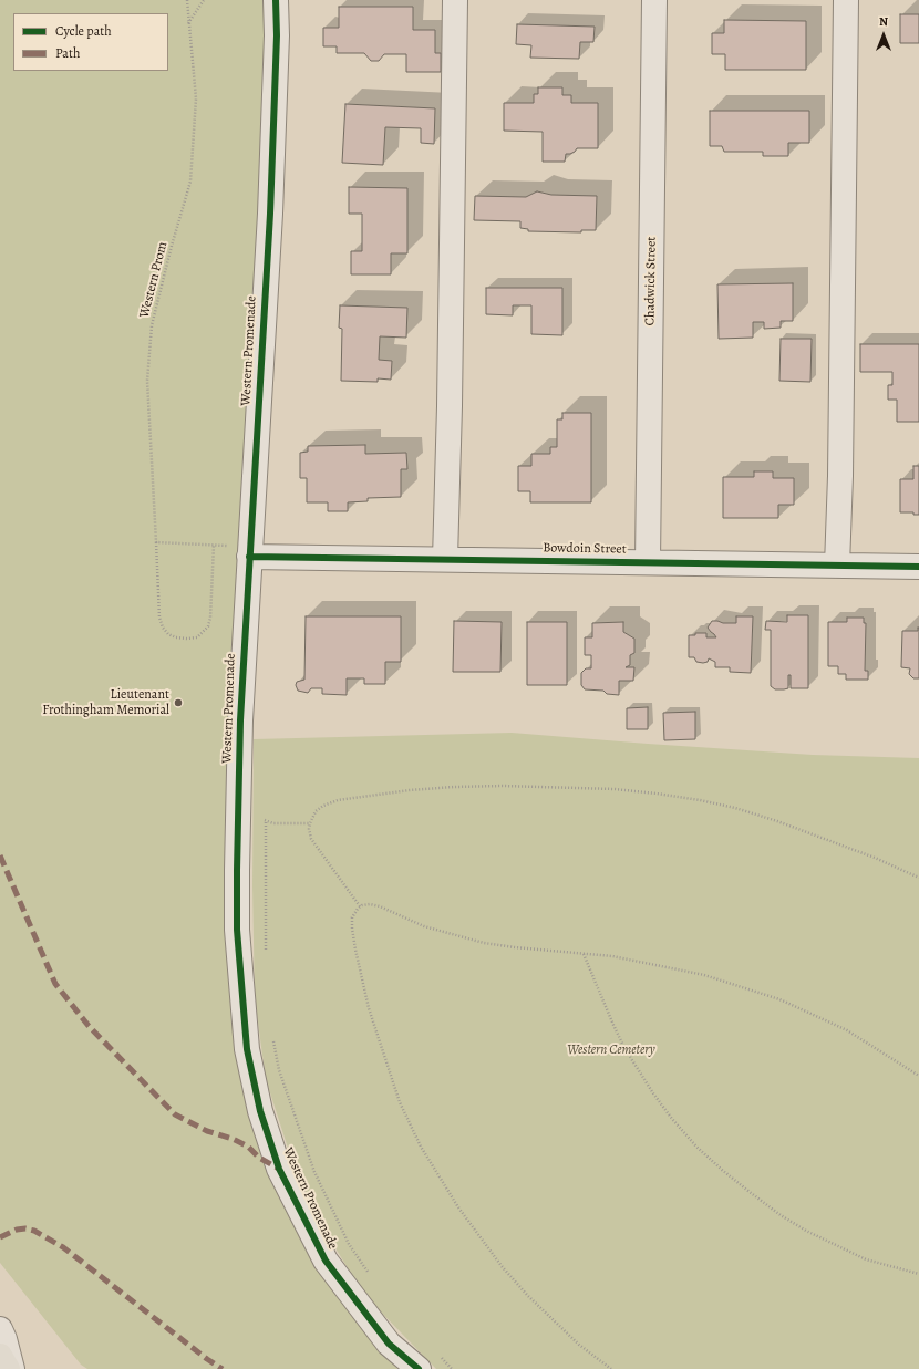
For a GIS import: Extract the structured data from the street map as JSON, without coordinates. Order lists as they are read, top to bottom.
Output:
{
  "streets": {
    "street": ["Chadwick Street", "Western Promenade", "Bowdoin Street"],
    "path": ["Western Prom"]
  },
  "crossings": [
    ["Chadwick Street", "Bowdoin Street"],
    ["Western Promenade", "Bowdoin Street"]
  ],
  "parks": ["Western Cemetery"],
  "places": ["Lieutenant Frothingham Memorial"],
  "legend": ["Cycle path", "Path"],
  "north": "top"
}
